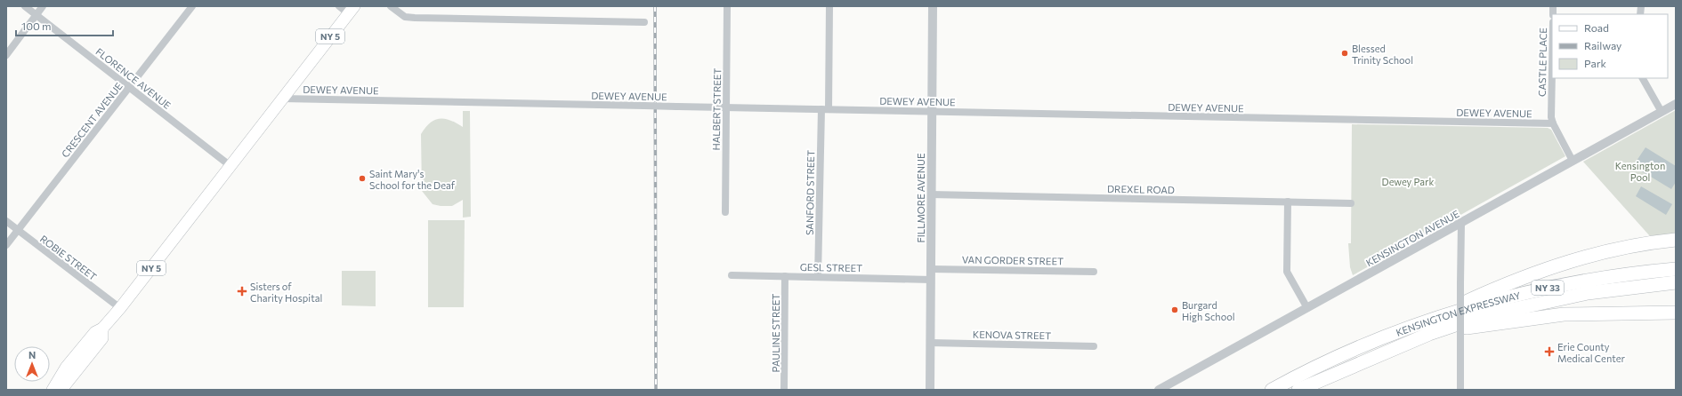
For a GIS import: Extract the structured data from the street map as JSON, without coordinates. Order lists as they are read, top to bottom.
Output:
{
  "streets": {
    "highway": ["NY 33", "KENSINGTON EXPRESSWAY"],
    "main road": ["NY 5"],
    "street": [
      "CASTLE PLACE",
      "FLORENCE AVENUE",
      "DEWEY AVENUE",
      "HALBERT STREET",
      "CRESCENT AVENUE",
      "DREXEL ROAD",
      "SANFORD STREET",
      "FILLMORE AVENUE",
      "KENSINGTON AVENUE",
      "ROBIE STREET",
      "VAN GORDER STREET",
      "GESL STREET",
      "PAULINE STREET",
      "KENOVA STREET"
    ]
  },
  "crossings": [
    ["NY 5", "FLORENCE AVENUE"],
    ["NY 5", "DEWEY AVENUE"],
    ["NY 5", "ROBIE STREET"],
    ["CASTLE PLACE", "DEWEY AVENUE"],
    ["CASTLE PLACE", "KENSINGTON AVENUE"],
    ["FLORENCE AVENUE", "CRESCENT AVENUE"],
    ["DEWEY AVENUE", "HALBERT STREET"],
    ["DEWEY AVENUE", "SANFORD STREET"],
    ["DEWEY AVENUE", "FILLMORE AVENUE"],
    ["CRESCENT AVENUE", "ROBIE STREET"],
    ["DREXEL ROAD", "FILLMORE AVENUE"],
    ["SANFORD STREET", "GESL STREET"],
    ["FILLMORE AVENUE", "VAN GORDER STREET"],
    ["FILLMORE AVENUE", "GESL STREET"],
    ["FILLMORE AVENUE", "KENOVA STREET"],
    ["GESL STREET", "PAULINE STREET"]
  ],
  "parks": ["Kensington Pool", "Dewey Park"],
  "places": {
    "other": ["Blessed Trinity School", "Saint Mary's School for the Deaf", "Burgard High School"],
    "health": ["Sisters of Charity Hospital", "Erie County Medical Center"]
  },
  "legend": ["Road", "Railway", "Park"],
  "scale_bar": "100 m",
  "north": "top"
}
